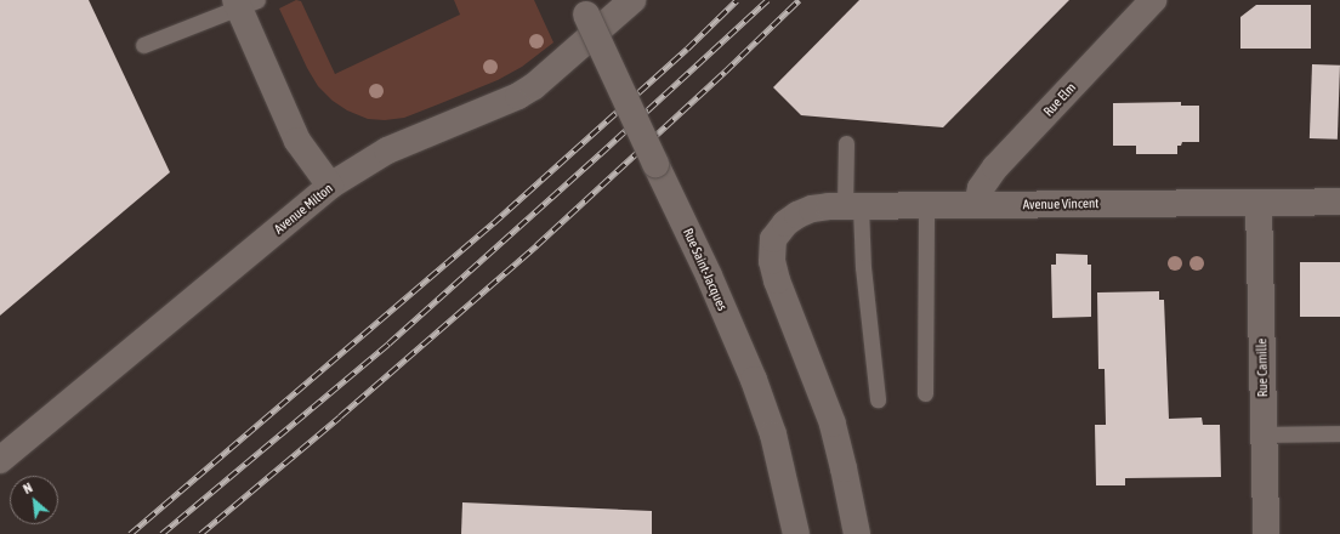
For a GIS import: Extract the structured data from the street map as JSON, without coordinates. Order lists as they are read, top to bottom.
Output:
{
  "streets": {
    "street": [
      "Rue Elm",
      "Avenue Vincent",
      "Avenue Milton",
      "Rue Saint-Jacques",
      "Rue Camille"
    ]
  },
  "crossings": [
    ["Rue Elm", "Avenue Vincent"],
    ["Avenue Vincent", "Rue Camille"]
  ],
  "north": "top left"
}
